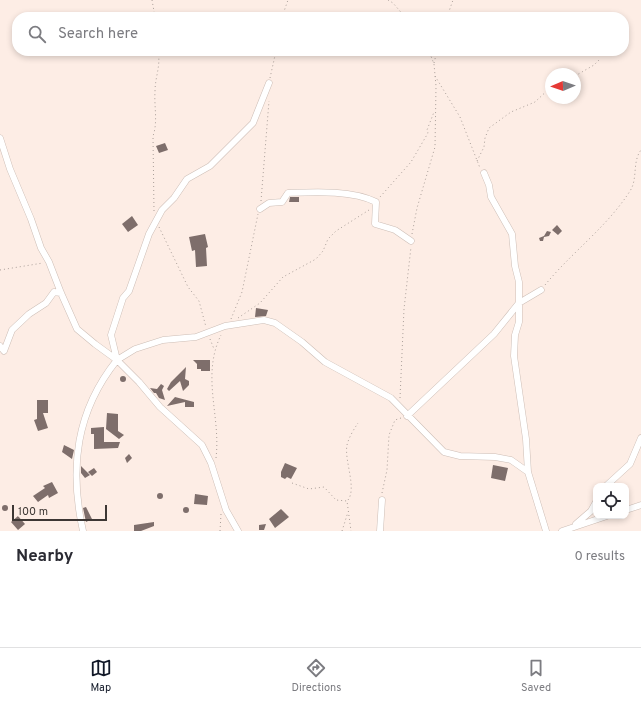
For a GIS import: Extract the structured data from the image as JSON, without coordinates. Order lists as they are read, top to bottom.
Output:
{
  "scale_bar": "100 m",
  "north": "left",
  "page": {
    "search": "Search here",
    "scale": "100 m",
    "heading": ["Nearby", "0 results"],
    "nav": ["Map", "Directions", "Saved"]
  }
}
